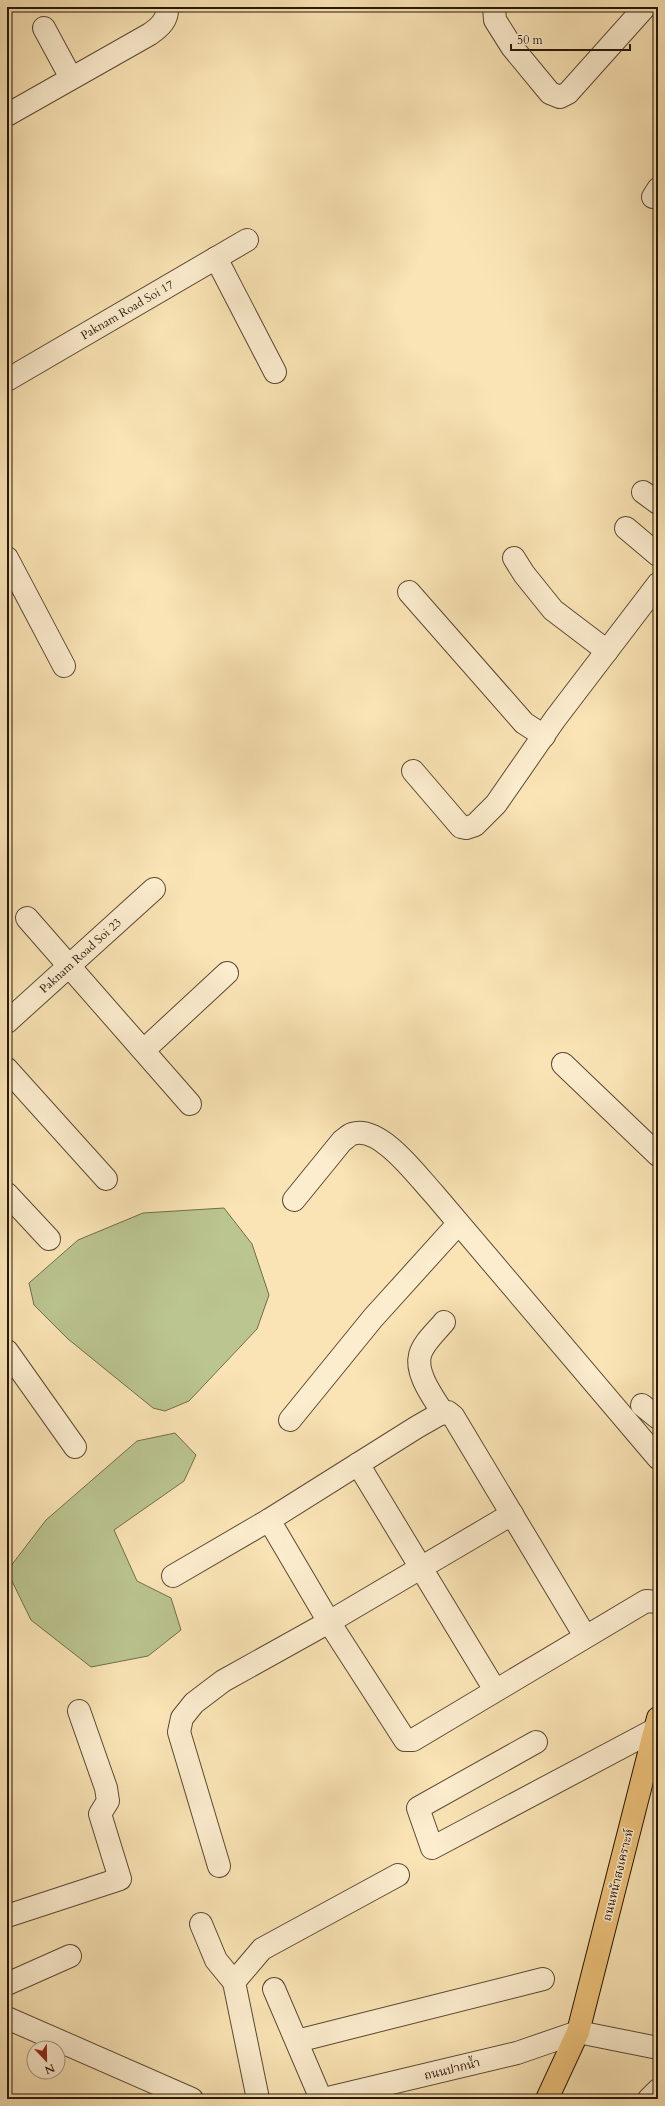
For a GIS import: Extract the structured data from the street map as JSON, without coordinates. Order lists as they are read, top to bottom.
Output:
{
  "streets": {
    "main road": ["ถนนหน้าสงเคราะห์"],
    "street": ["Paknam Road Soi 17", "Paknam Road Soi 23", "ถนนปากน้ำ"]
  },
  "crossings": [
    ["ถนนหน้าสงเคราะห์", "ถนนปากน้ำ"]
  ],
  "scale_bar": "50 m",
  "north": "bottom"
}
